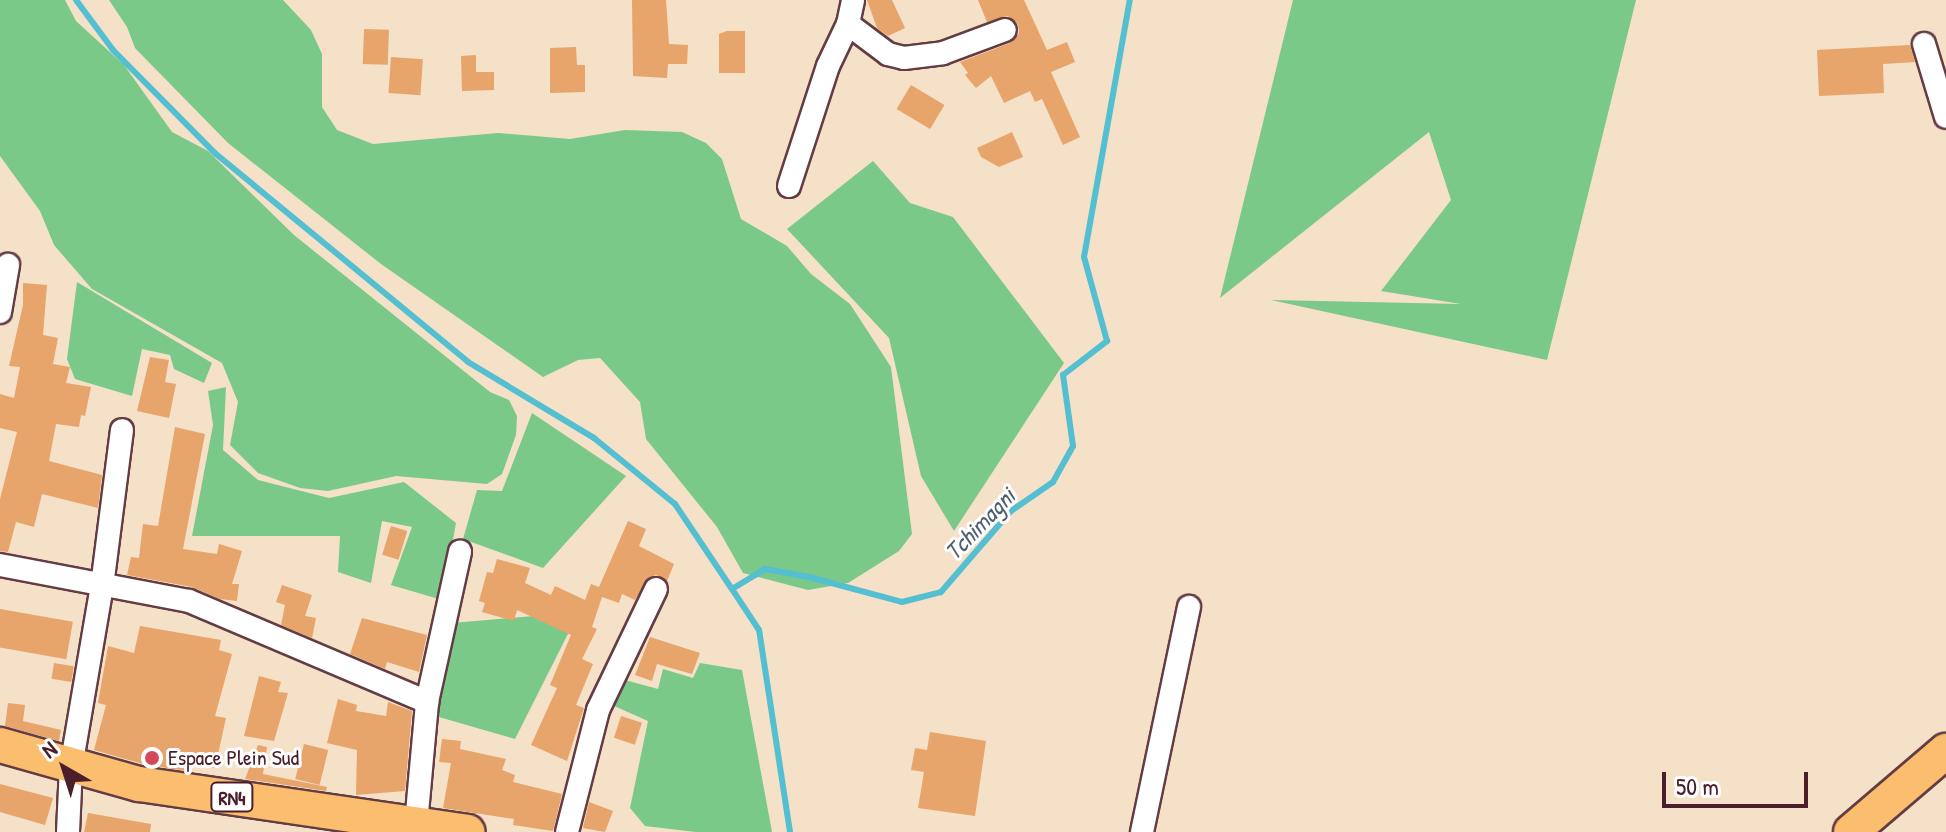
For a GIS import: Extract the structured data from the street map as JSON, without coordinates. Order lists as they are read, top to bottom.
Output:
{
  "streets": {
    "highway": ["RN4"]
  },
  "water": ["Tchimagni"],
  "places": ["Espace Plein Sud"],
  "scale_bar": "50 m",
  "north": "top left"
}
